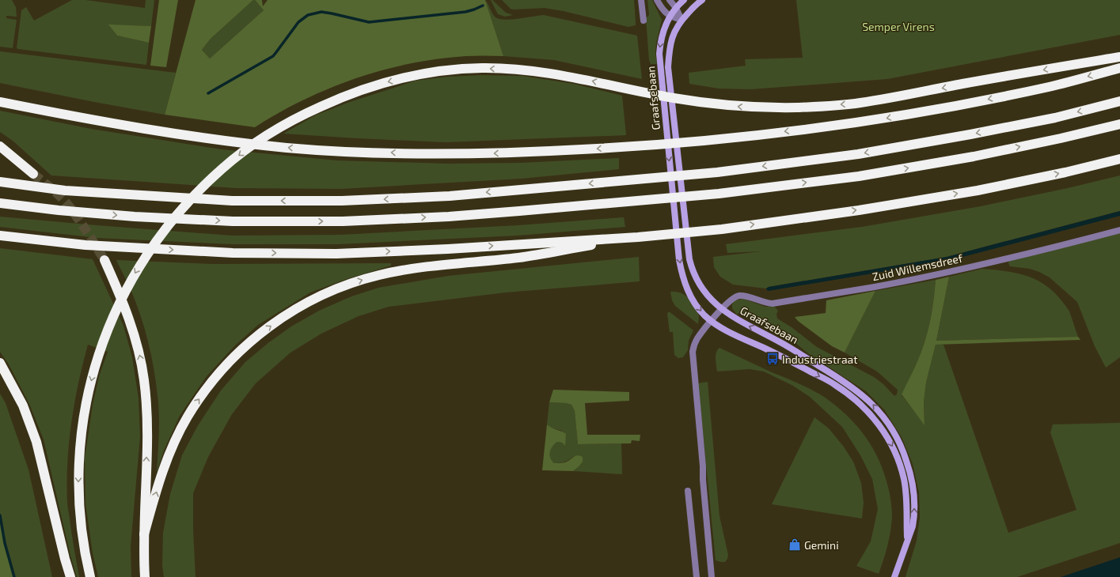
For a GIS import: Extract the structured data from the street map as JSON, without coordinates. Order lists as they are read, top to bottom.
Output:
{
  "streets": {
    "main road": ["Graafsebaan"],
    "street": ["Zuid Willemsdreef"]
  },
  "crossings": [
    ["Graafsebaan", "Zuid Willemsdreef"]
  ],
  "parks": ["Semper Virens"],
  "places": {
    "bus stop": ["Industriestraat"],
    "shop": ["Gemini"]
  }
}
